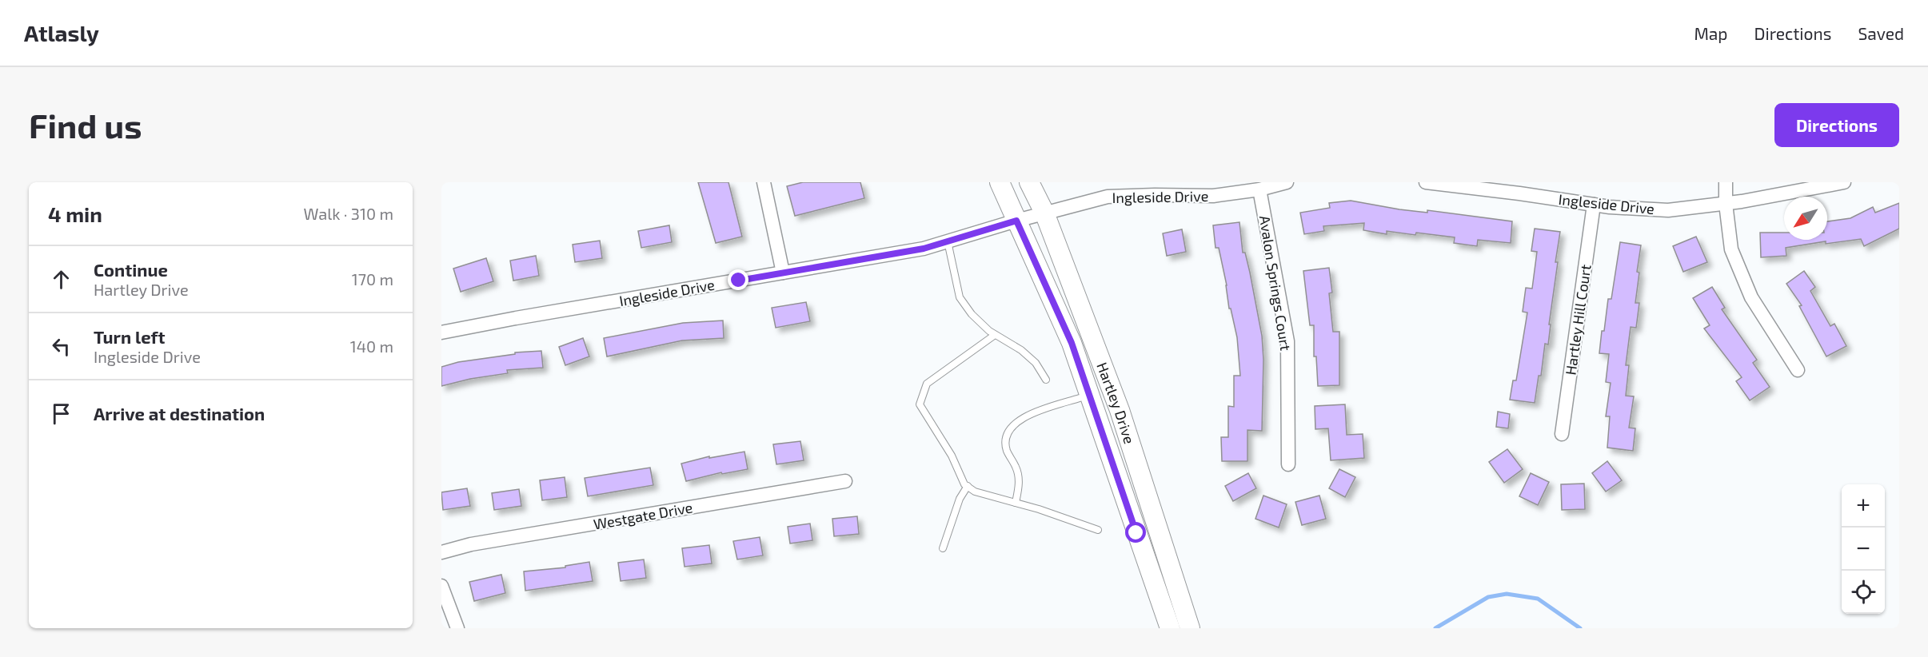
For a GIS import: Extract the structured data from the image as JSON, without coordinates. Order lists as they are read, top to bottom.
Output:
{
  "streets": {
    "street": [
      "Ingleside Drive",
      "Avalon Springs Court",
      "Hartley Hill Court",
      "Hartley Drive",
      "Westgate Drive"
    ]
  },
  "crossings": [
    ["Ingleside Drive", "Avalon Springs Court"],
    ["Ingleside Drive", "Hartley Hill Court"],
    ["Ingleside Drive", "Hartley Drive"]
  ],
  "north": "bottom left",
  "page": {
    "header": "Atlasly",
    "nav": ["Map", "Directions", "Saved"],
    "buttons": "Directions",
    "title": "Find us",
    "heading": ["4 min", "Walk · 310 m"],
    "list": [
      ["Continue", "Hartley Drive", "170 m"],
      ["Turn left", "Ingleside Drive", "140 m"],
      "Arrive at destination"
    ],
    "map_buttons": ["+", "−"]
  }
}
